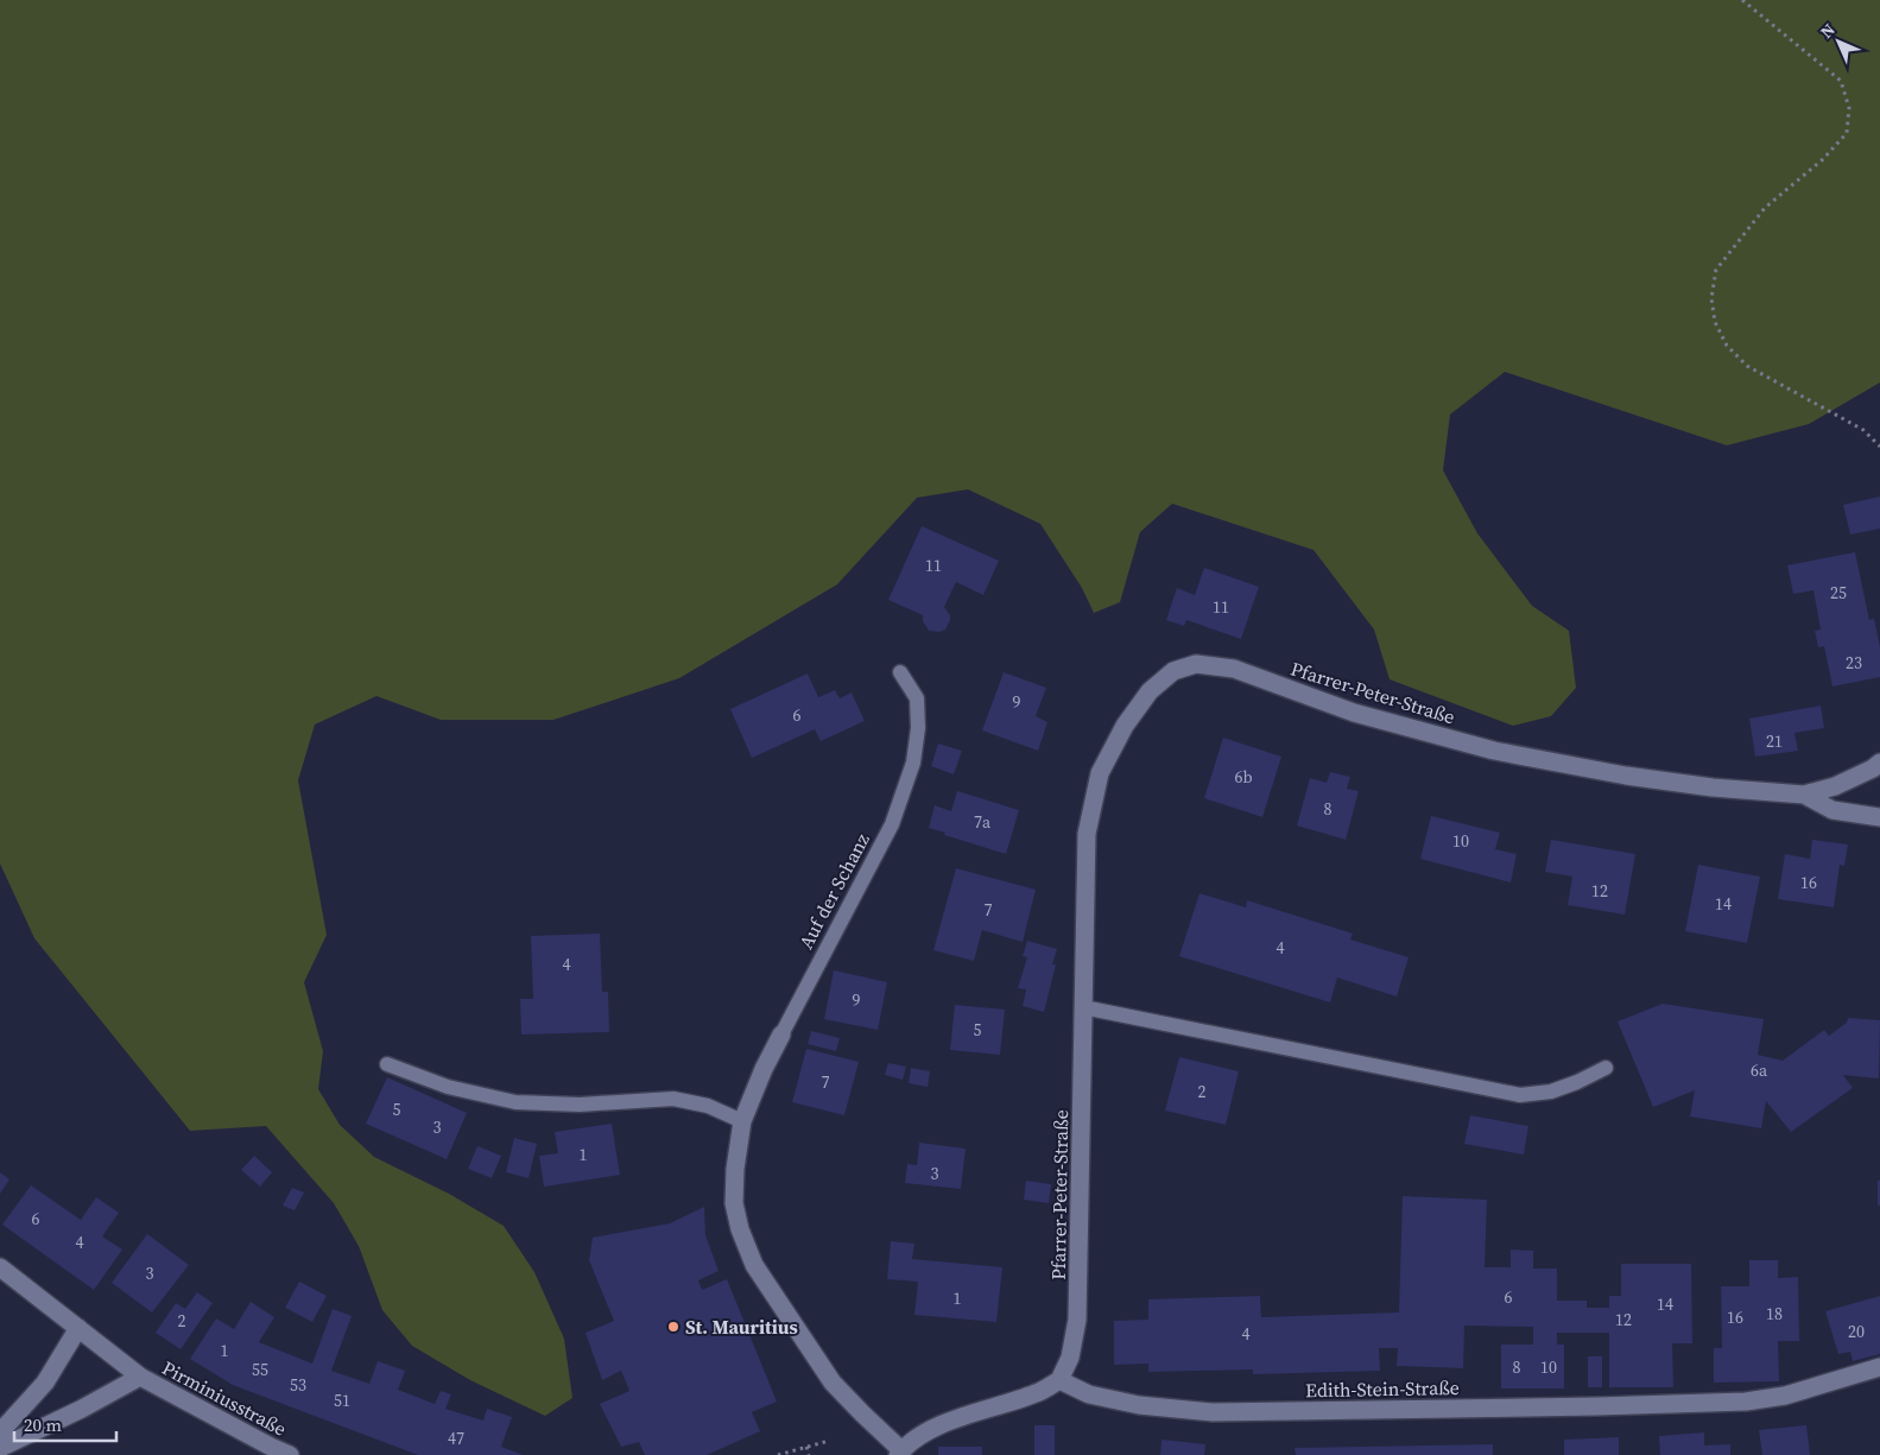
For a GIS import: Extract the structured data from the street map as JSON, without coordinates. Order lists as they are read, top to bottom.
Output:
{
  "streets": {
    "street": [
      "Pfarrer-Peter-Straße",
      "Auf der Schanz",
      "Edith-Stein-Straße",
      "Pirminiusstraße"
    ]
  },
  "crossings": [
    ["Pfarrer-Peter-Straße", "Edith-Stein-Straße"]
  ],
  "places": ["St. Mauritius"],
  "house_numbers": [
    "11",
    "25",
    "11",
    "23",
    "9",
    "6",
    "21",
    "6b",
    "8",
    "7a",
    "10",
    "16",
    "12",
    "14",
    "7",
    "4",
    "4",
    "9",
    "5",
    "6a",
    "7",
    "2",
    "5",
    "3",
    "1",
    "3",
    "6",
    "4",
    "3",
    "6",
    "1",
    "14",
    "18",
    "16",
    "12",
    "2",
    "20",
    "4",
    "1",
    "8",
    "10",
    "55",
    "53",
    "51",
    "47"
  ],
  "scale_bar": "20 m",
  "north": "top left"
}
